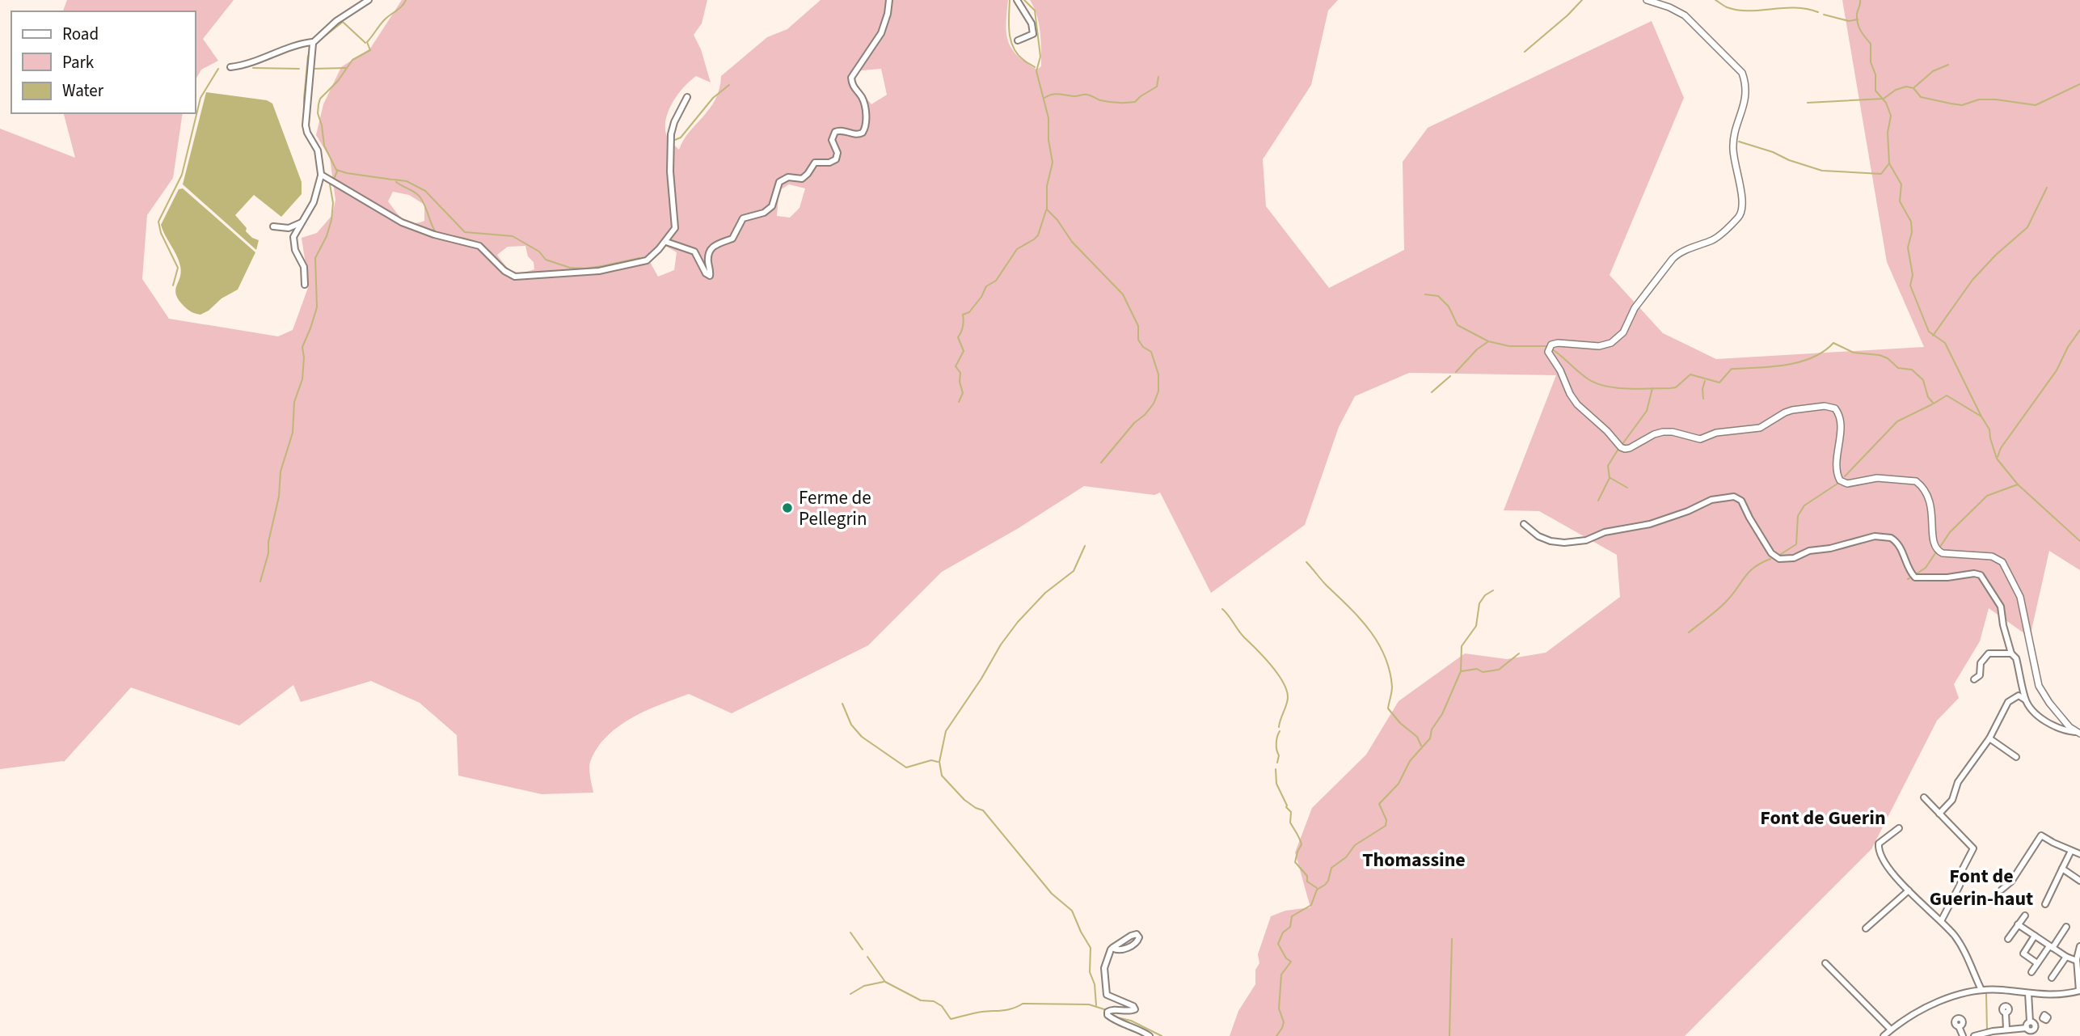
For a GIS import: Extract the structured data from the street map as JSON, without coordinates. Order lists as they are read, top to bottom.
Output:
{
  "districts": ["Font de Guerin", "Thomassine", "Font de Guerin-haut"],
  "places": ["Ferme de Pellegrin"],
  "legend": ["Road", "Park", "Water"]
}
